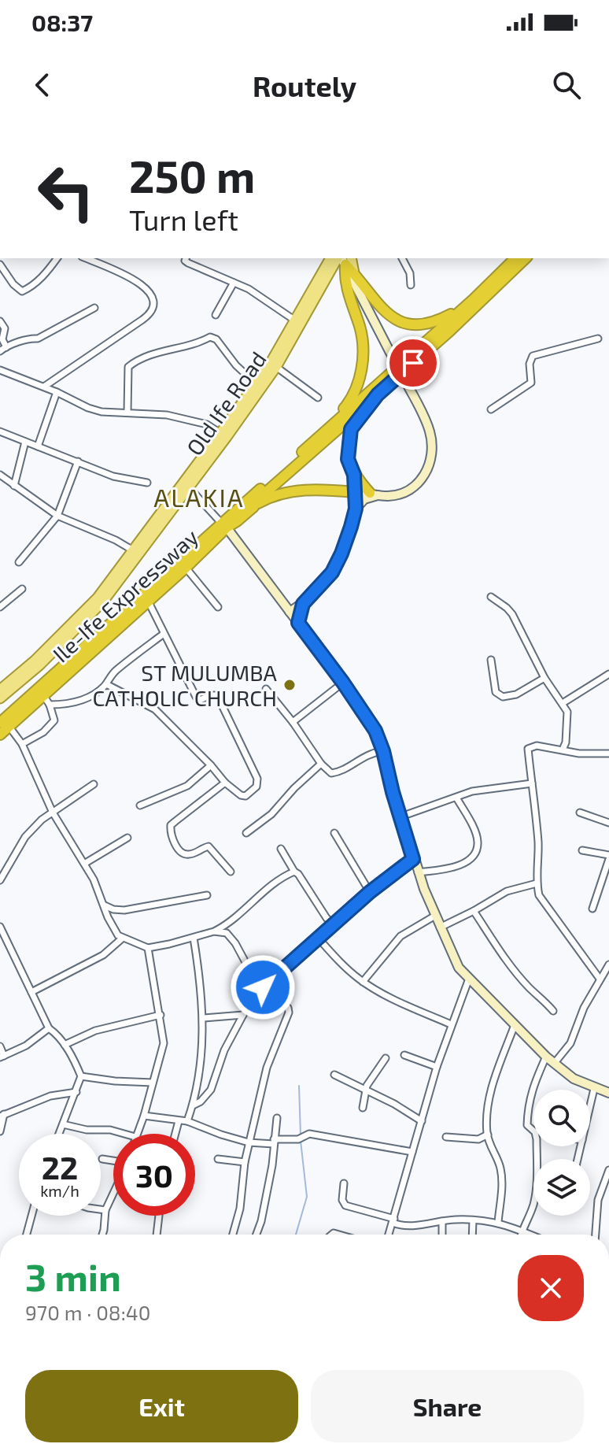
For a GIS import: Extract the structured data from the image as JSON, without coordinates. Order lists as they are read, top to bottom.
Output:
{
  "streets": {
    "highway": ["Ile-Ife Expressway"],
    "main road": ["Old Ife Road"]
  },
  "districts": ["ALAKIA"],
  "places": ["ST MULUMBA CATHOLIC CHURCH"],
  "page": {
    "status": "08:37",
    "header": "Routely",
    "turn": ["250 m", "Turn left"],
    "speed": "22 km/h",
    "limit": "30",
    "heading": ["3 min", "970 m · 08:40"],
    "buttons": ["Exit", "Share"]
  }
}
